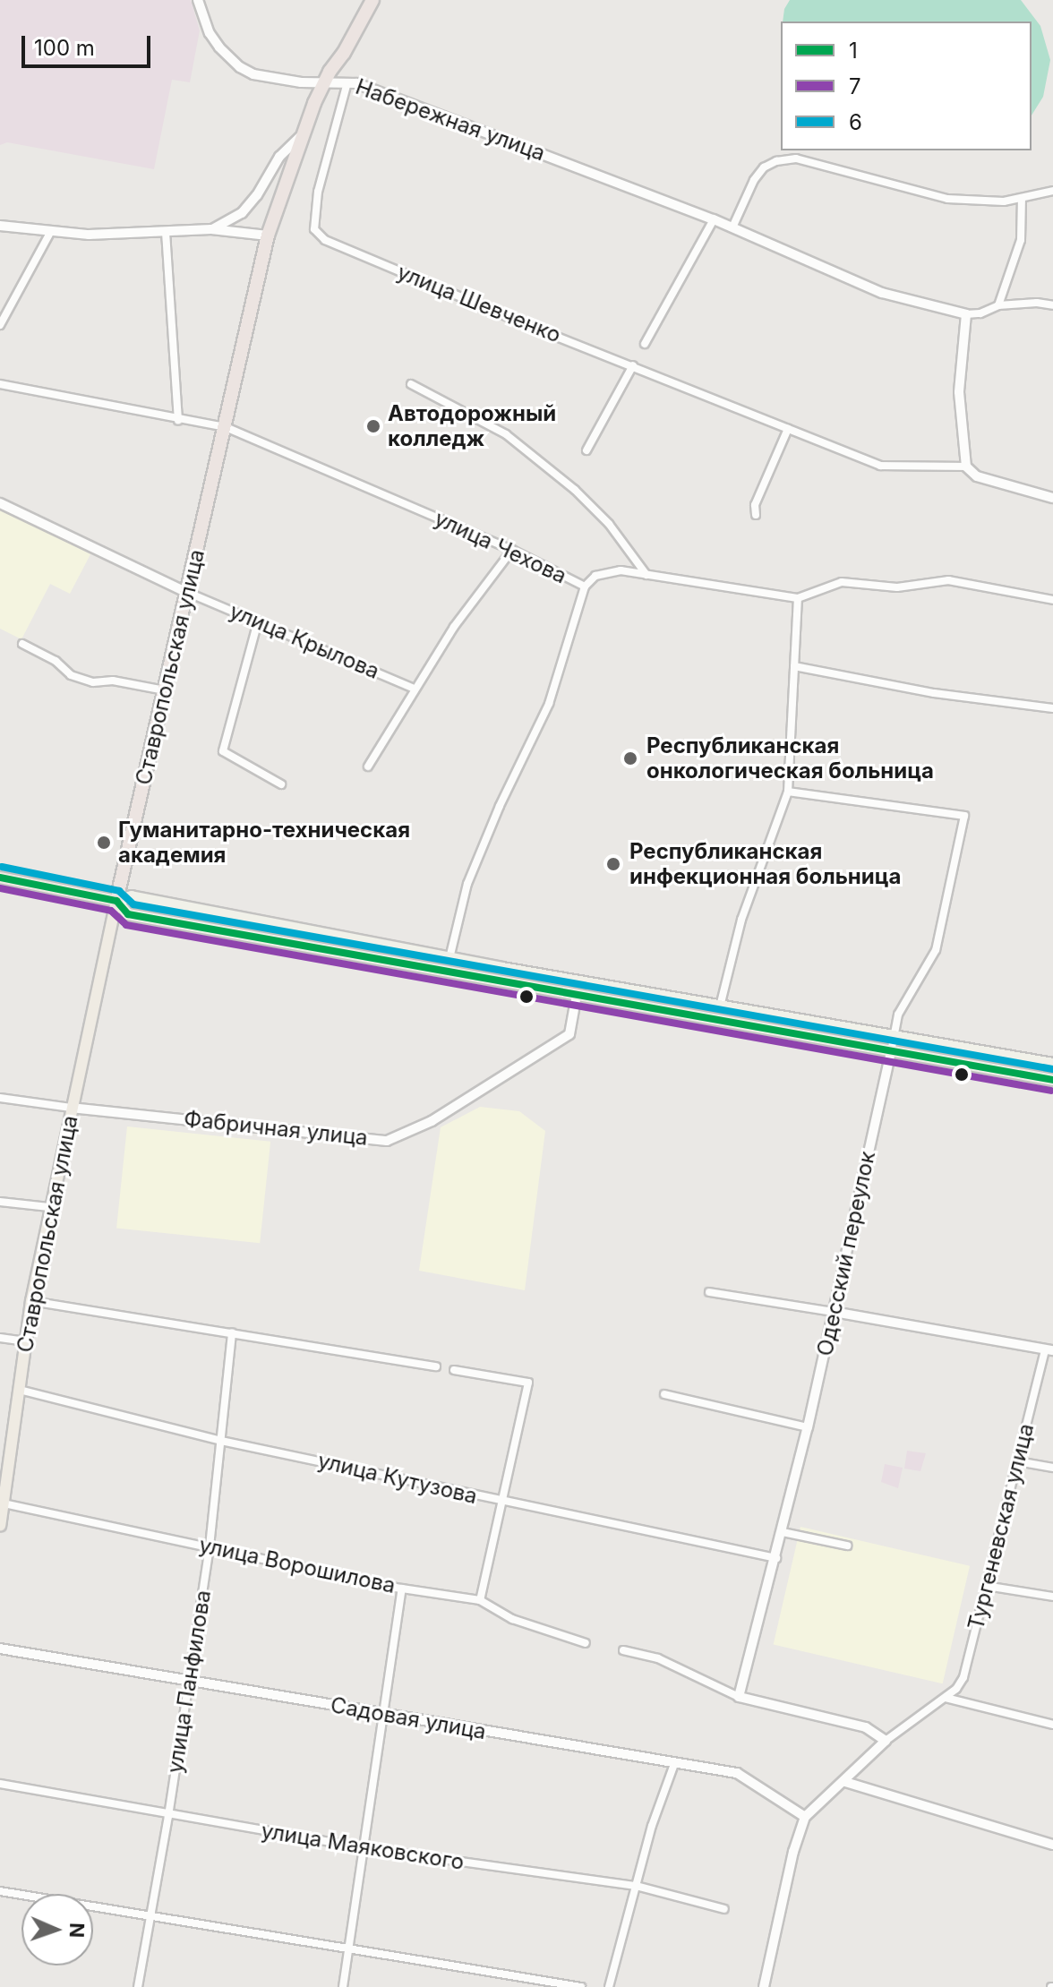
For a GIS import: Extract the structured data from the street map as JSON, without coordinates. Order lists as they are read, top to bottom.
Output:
{
  "streets": {
    "highway": ["Ставропольская улица"],
    "street": [
      "Набережная улица",
      "улица Шевченко",
      "улица Чехова",
      "улица Крылова",
      "Фабричная улица",
      "Одесский переулок",
      "улица Кутузова",
      "Тургеневская улица",
      "улица Ворошилова",
      "улица Панфилова",
      "Садовая улица",
      "улица Маяковского"
    ]
  },
  "crossings": [
    ["Набережная улица", "улица Шевченко"],
    ["Набережная улица", "Ставропольская улица"],
    ["улица Чехова", "Ставропольская улица"],
    ["улица Крылова", "Ставропольская улица"],
    ["Ставропольская улица", "Фабричная улица"],
    ["Ставропольская улица", "улица Кутузова"],
    ["Ставропольская улица", "улица Ворошилова"],
    ["Одесский переулок", "улица Кутузова"],
    ["улица Кутузова", "улица Панфилова"],
    ["улица Ворошилова", "улица Панфилова"],
    ["улица Панфилова", "Садовая улица"],
    ["улица Панфилова", "улица Маяковского"]
  ],
  "places": [
    "Автодорожный колледж",
    "Республиканская онкологическая больница",
    "Гуманитарно-техническая академия",
    "Республиканская инфекционная больница"
  ],
  "lines": ["transit line 6", "transit line 1", "transit line 7"],
  "legend": ["1", "7", "6"],
  "scale_bar": "100 m",
  "north": "right"
}
